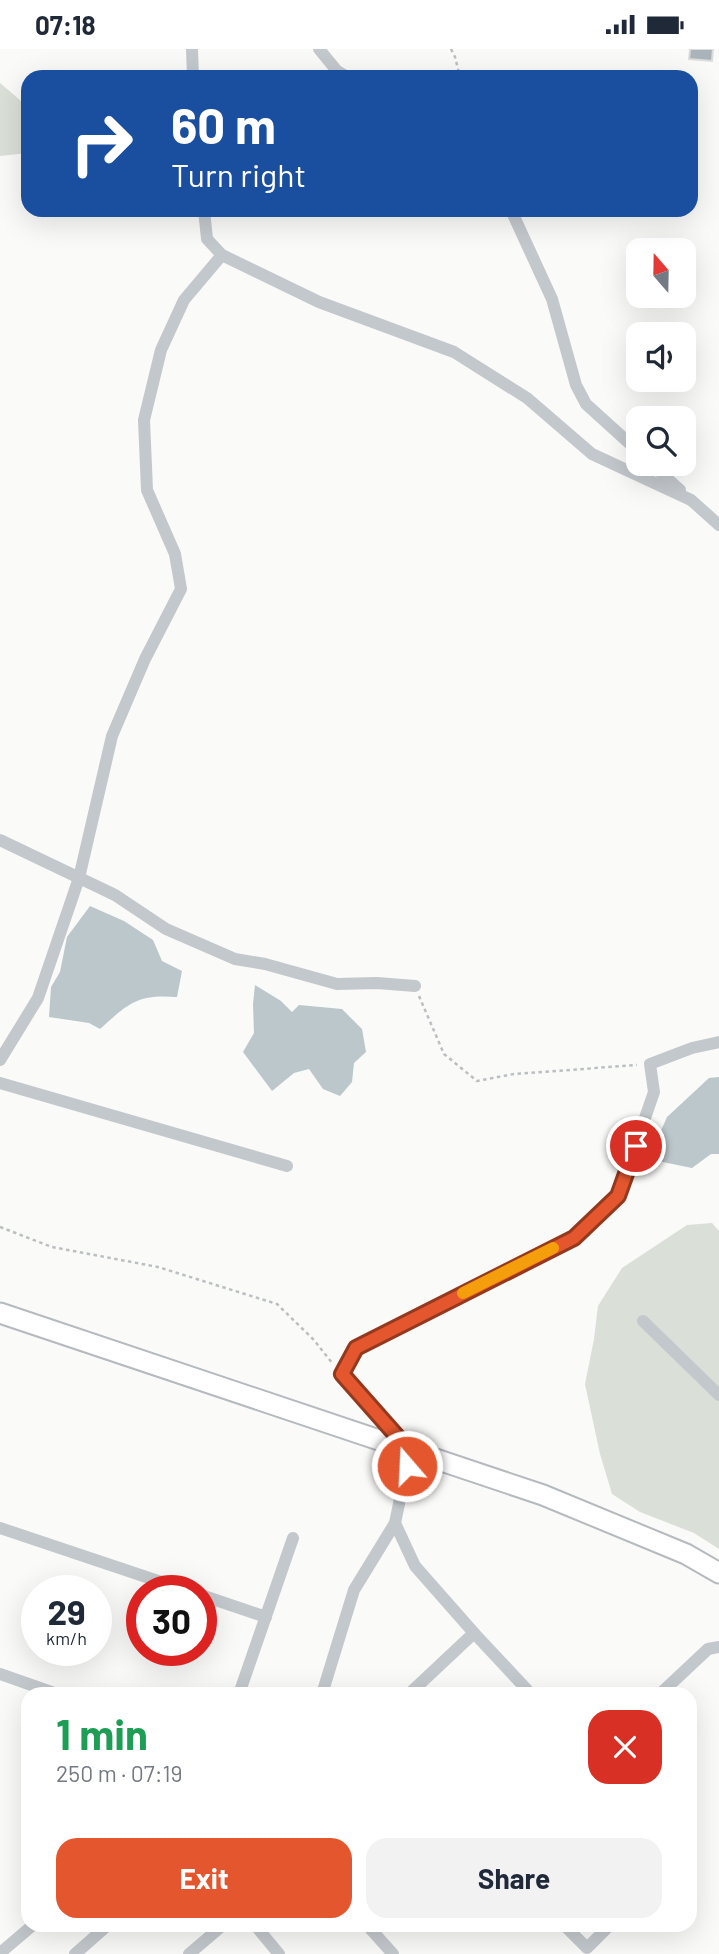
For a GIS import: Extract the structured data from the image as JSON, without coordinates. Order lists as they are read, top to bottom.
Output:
{
  "north": "top",
  "page": {
    "status": "07:18",
    "turn": ["60 m", "Turn right"],
    "speed": "29 km/h",
    "limit": "30",
    "heading": ["1 min", "250 m · 07:19"],
    "buttons": ["Exit", "Share"]
  }
}
